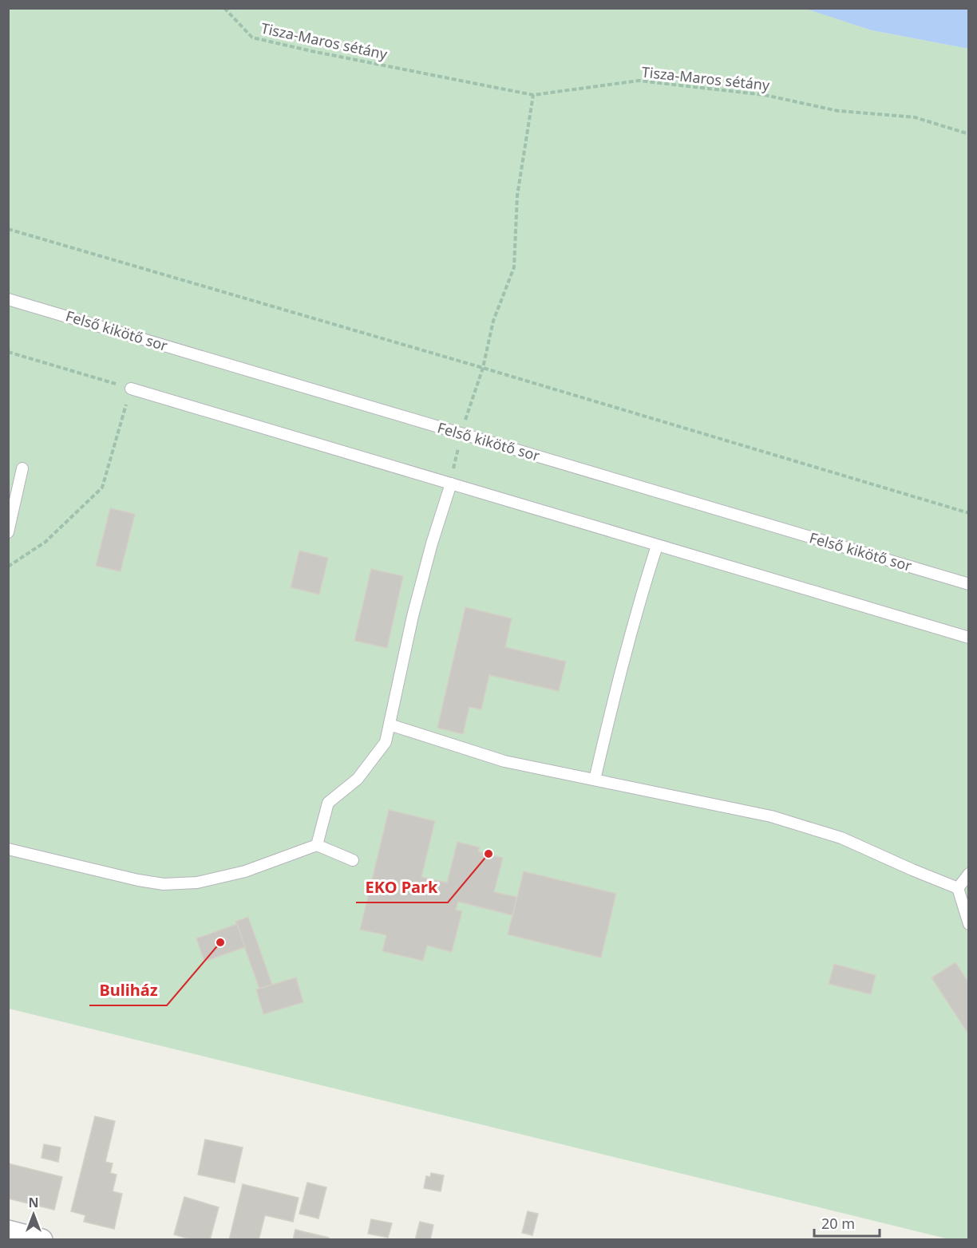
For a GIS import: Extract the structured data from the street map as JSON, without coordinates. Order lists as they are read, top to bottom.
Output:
{
  "streets": {
    "lane": ["Felső kikötő sor"],
    "path": ["Tisza-Maros sétány"]
  },
  "places": ["EKO Park", "Buliház"],
  "scale_bar": "20 m",
  "north": "top"
}
